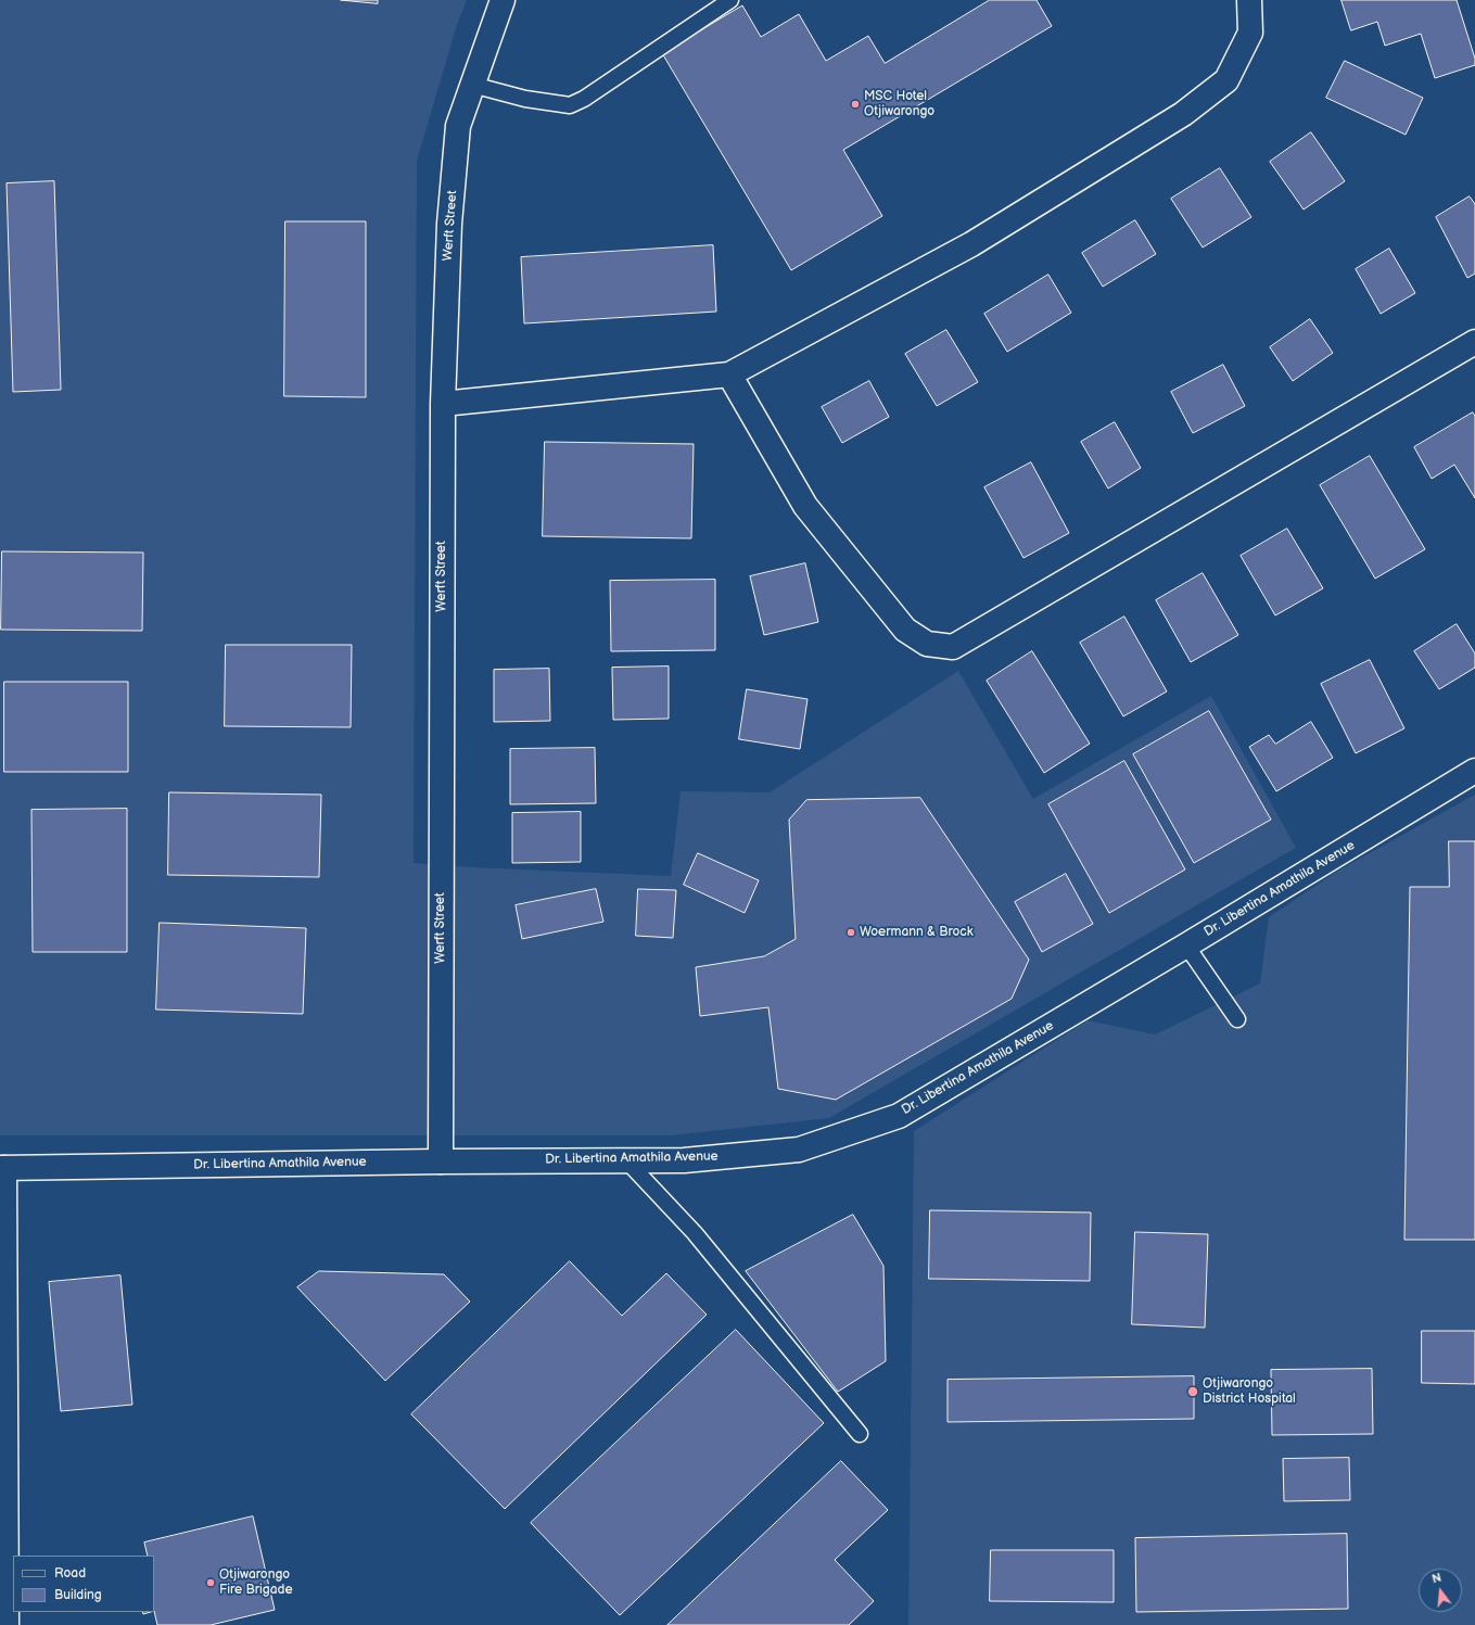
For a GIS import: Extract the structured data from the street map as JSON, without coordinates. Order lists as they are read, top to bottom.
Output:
{
  "streets": {
    "street": ["Werft Street", "Dr. Libertina Amathila Avenue"]
  },
  "crossings": [
    ["Werft Street", "Dr. Libertina Amathila Avenue"]
  ],
  "places": [
    "MSC Hotel Otjiwarongo",
    "Woermann & Brock",
    "Otjiwarongo District Hospital",
    "Otjiwarongo Fire Brigade"
  ],
  "legend": ["Road", "Building"],
  "north": "top"
}
